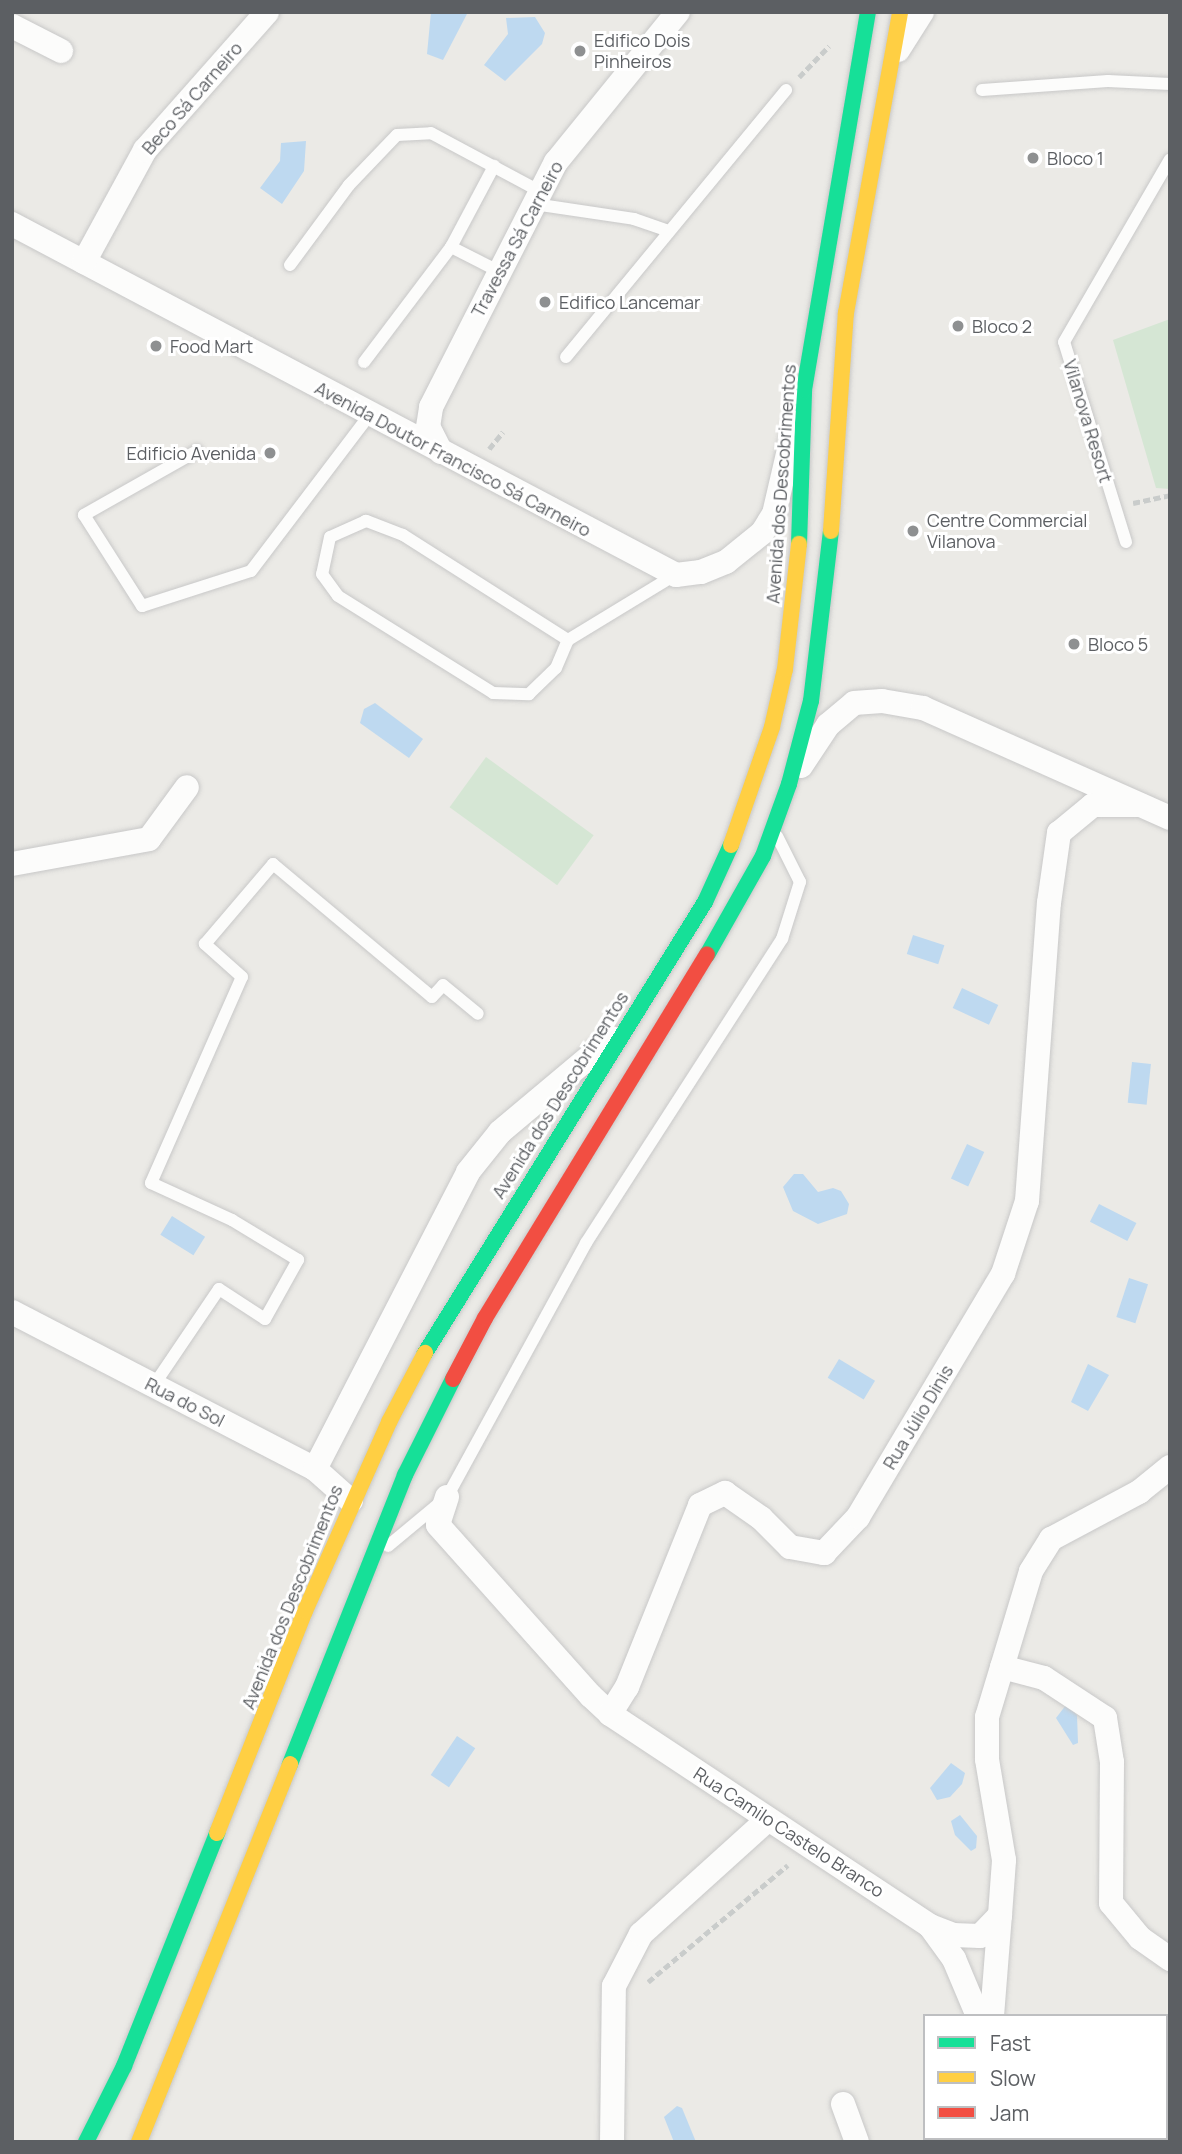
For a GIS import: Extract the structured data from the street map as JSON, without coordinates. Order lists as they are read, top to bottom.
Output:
{
  "streets": {
    "main road": ["Avenida dos Descobrimentos"],
    "street": [
      "Beco Sá Carneiro",
      "Travessa Sá Carneiro",
      "Avenida Doutor Francisco Sá Carneiro",
      "Rua do Sol",
      "Rua Júlio Dinis",
      "Rua Camilo Castelo Branco"
    ],
    "lane": ["Vilanova Resort"]
  },
  "crossings": [
    ["Beco Sá Carneiro", "Avenida Doutor Francisco Sá Carneiro"],
    ["Travessa Sá Carneiro", "Avenida Doutor Francisco Sá Carneiro"],
    ["Avenida dos Descobrimentos", "Rua do Sol"],
    ["Rua Júlio Dinis", "Rua Camilo Castelo Branco"]
  ],
  "places": [
    "Edifico Dois Pinheiros",
    "Bloco 1",
    "Edifico Lancemar",
    "Bloco 2",
    "Food Mart",
    "Edificio Avenida",
    "Centre Commercial Vilanova",
    "Bloco 5"
  ],
  "legend": ["Fast", "Slow", "Jam"]
}
